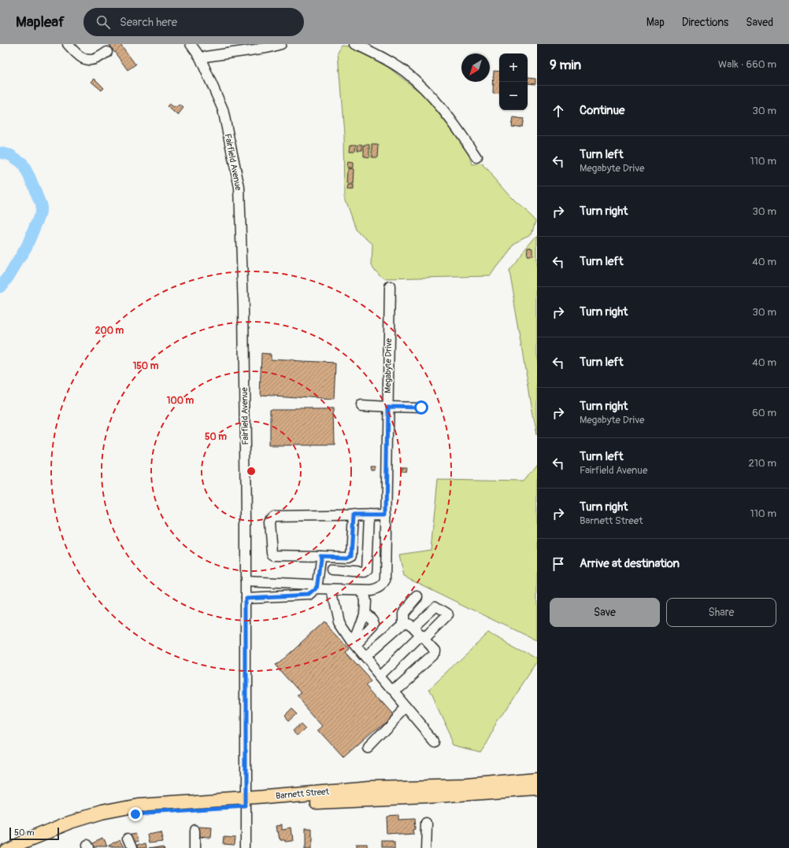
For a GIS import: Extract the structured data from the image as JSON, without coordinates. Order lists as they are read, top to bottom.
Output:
{
  "streets": {
    "main road": ["Barnett Street"],
    "street": ["Fairfield Avenue", "Megabyte Drive"]
  },
  "crossings": [
    ["Fairfield Avenue", "Megabyte Drive"],
    ["Fairfield Avenue", "Barnett Street"]
  ],
  "scale_bar": "50 m",
  "north": "bottom left",
  "page": {
    "header": "Mapleaf",
    "search": "Search here",
    "nav": ["Map", "Directions", "Saved"],
    "heading": ["9 min", "Walk · 660 m"],
    "map_buttons": ["+", "−"],
    "list": [
      ["Continue", "30 m"],
      ["Turn left", "Megabyte Drive", "110 m"],
      ["Turn right", "30 m"],
      ["Turn left", "40 m"],
      ["Turn right", "30 m"],
      ["Turn left", "40 m"],
      ["Turn right", "Megabyte Drive", "60 m"],
      ["Turn left", "Fairfield Avenue", "210 m"],
      ["Turn right", "Barnett Street", "110 m"],
      "Arrive at destination"
    ],
    "buttons": ["Save", "Share"],
    "scale": "50 m"
  },
  "rings": [
    "200 m",
    "150 m",
    "100 m",
    "50 m"
  ]
}
